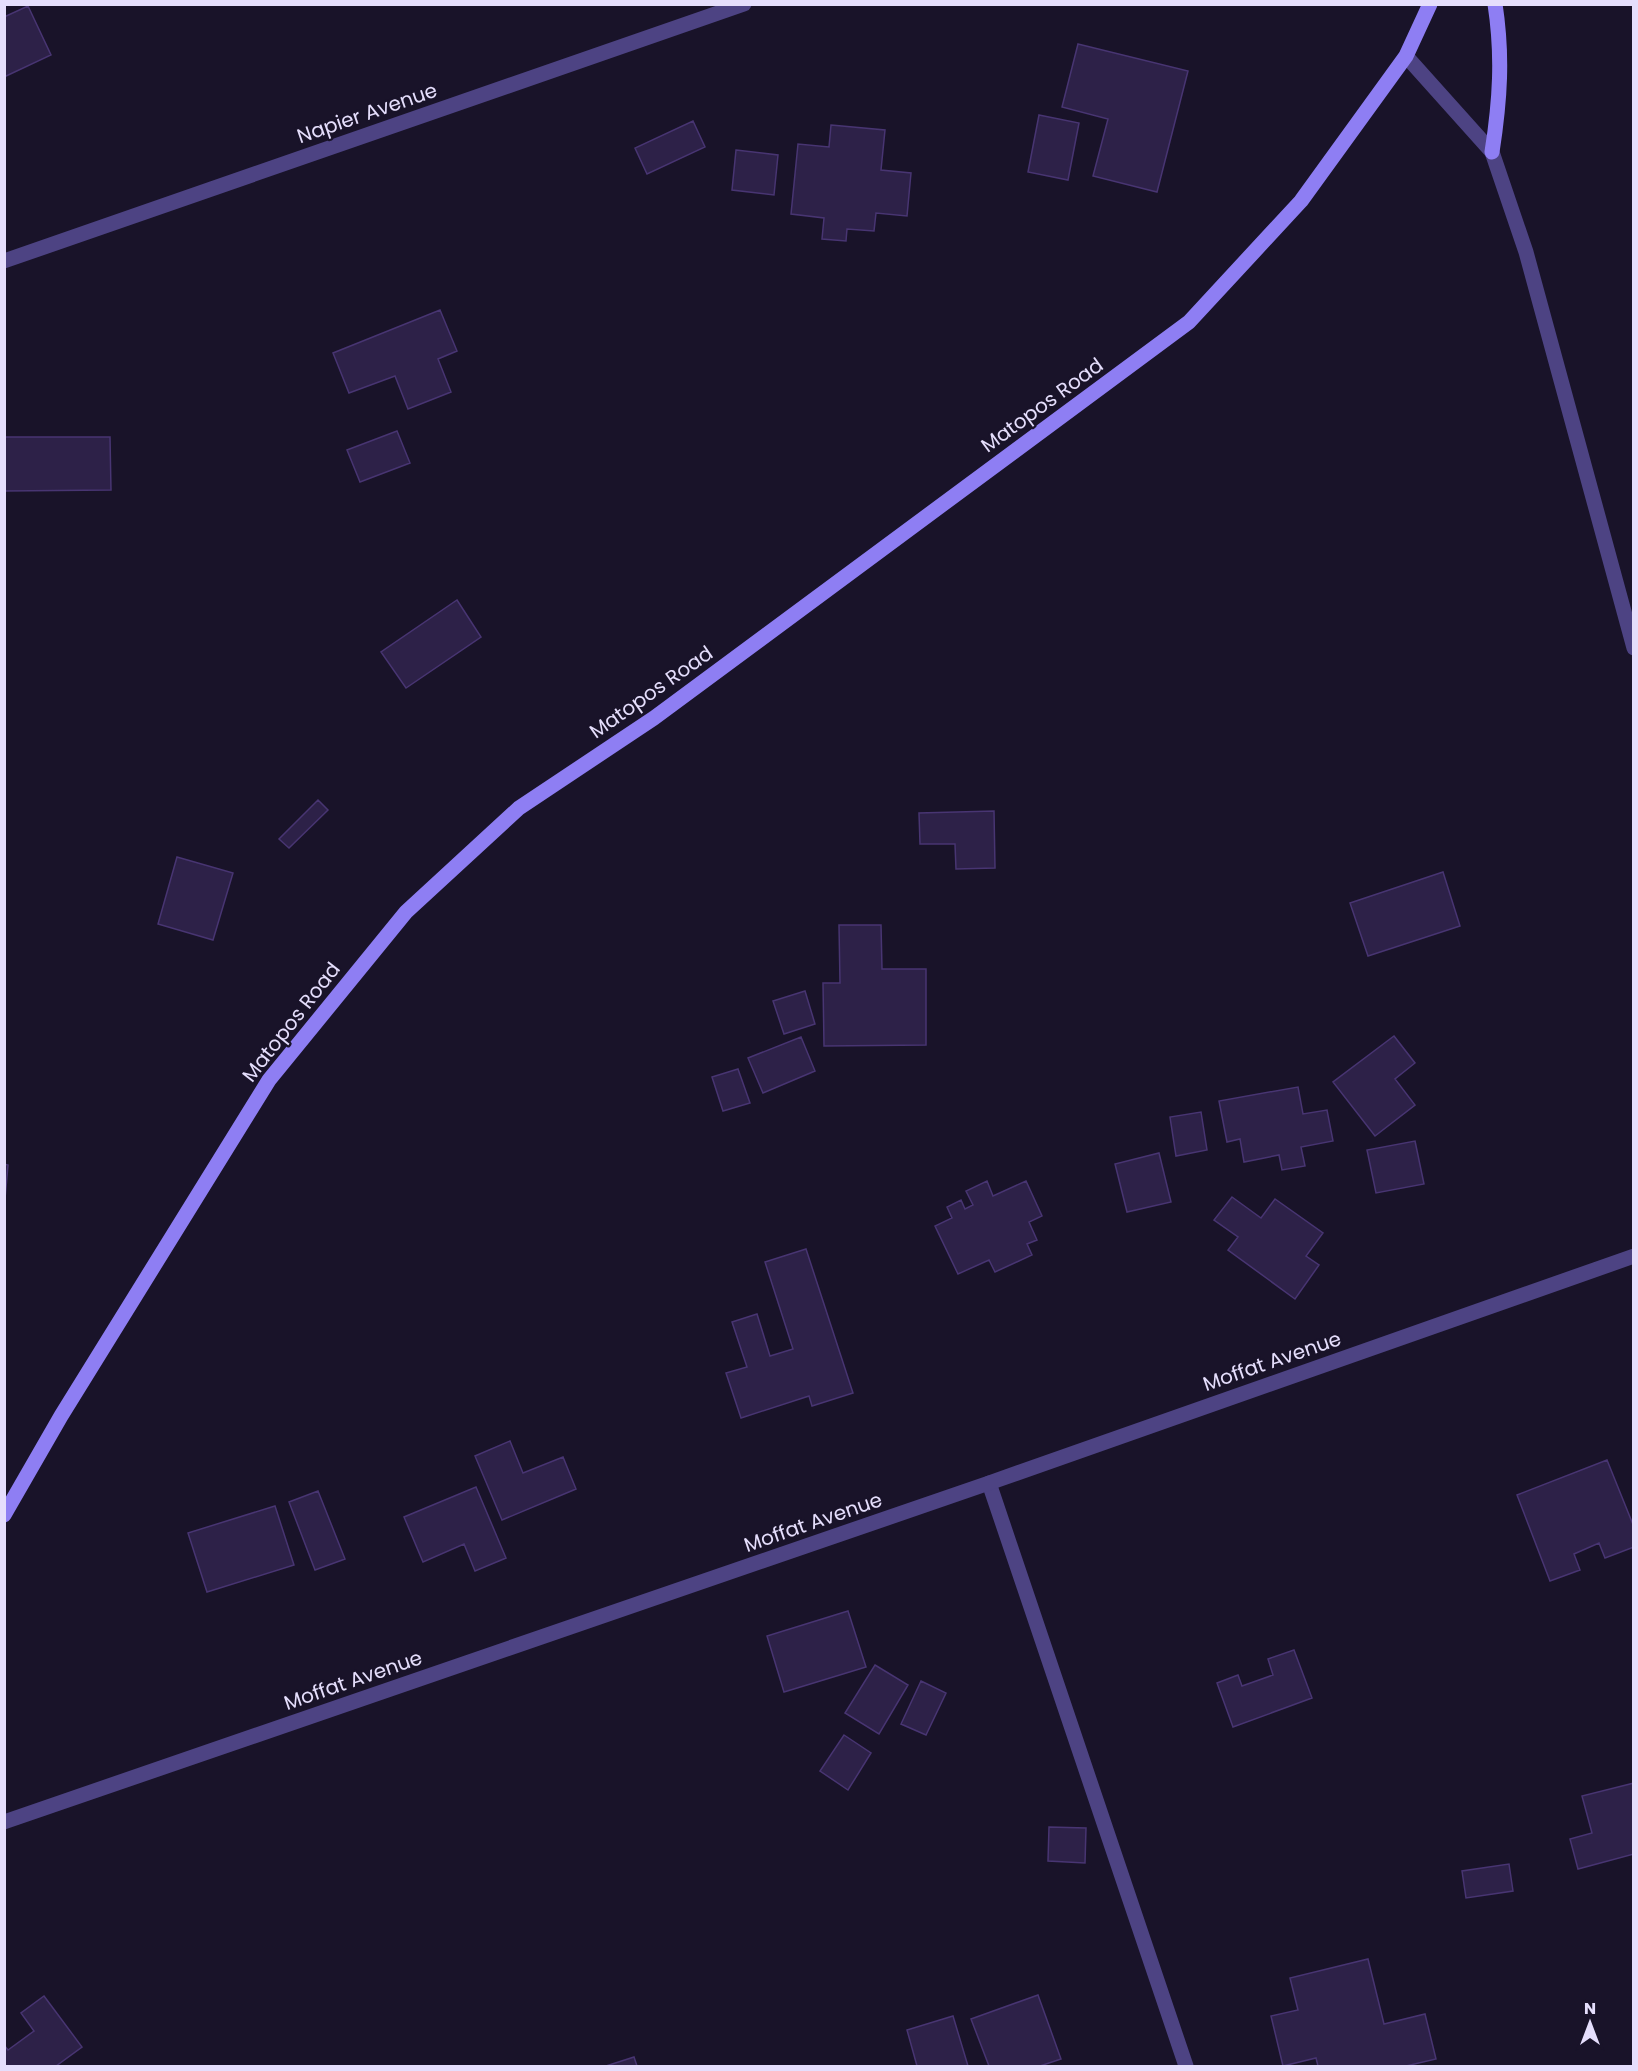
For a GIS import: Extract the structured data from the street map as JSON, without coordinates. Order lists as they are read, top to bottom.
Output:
{
  "streets": {
    "main road": ["Matopos Road"],
    "street": ["Napier Avenue", "Moffat Avenue"]
  },
  "north": "top"
}
